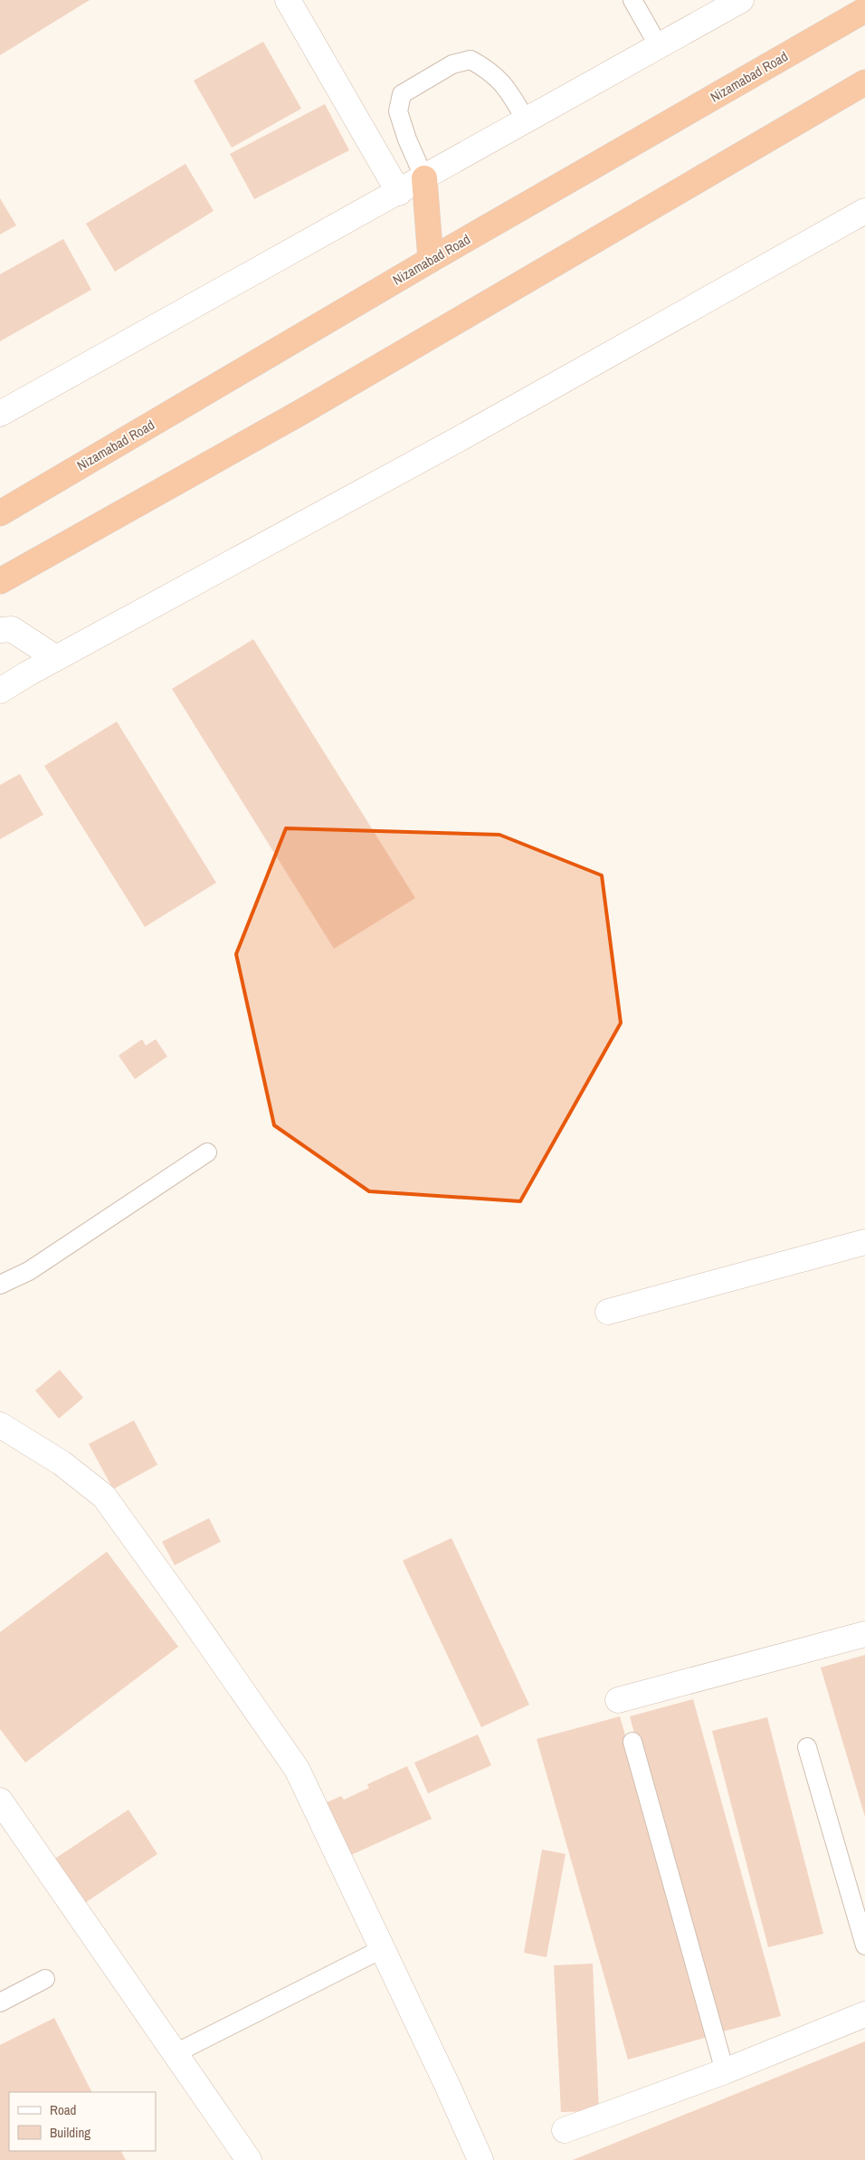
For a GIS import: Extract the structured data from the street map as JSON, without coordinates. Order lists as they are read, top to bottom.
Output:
{
  "streets": {
    "highway": ["Nizamabad Road"]
  },
  "legend": ["Road", "Building"]
}
